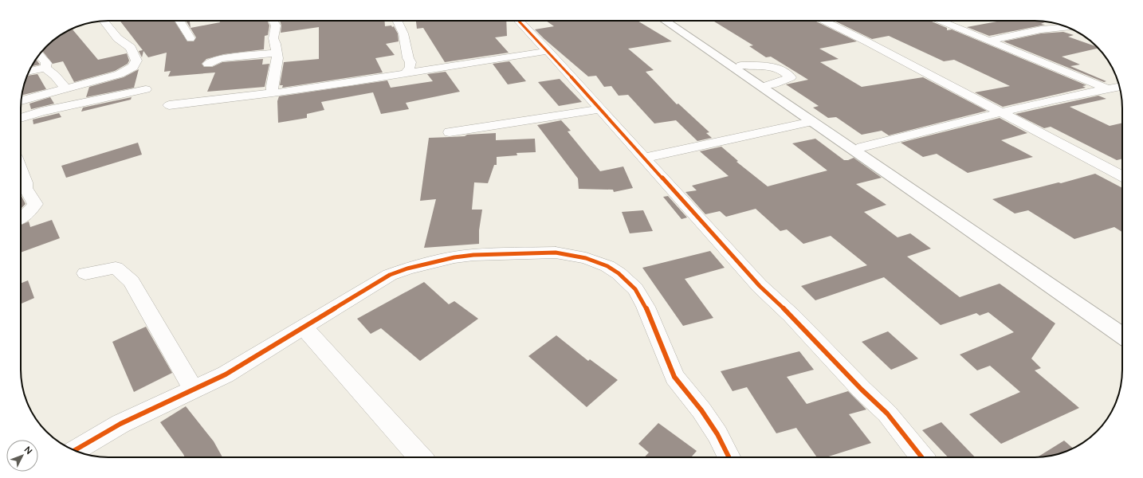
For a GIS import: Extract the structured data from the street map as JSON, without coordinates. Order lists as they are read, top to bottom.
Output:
{
  "north": "top right"
}
